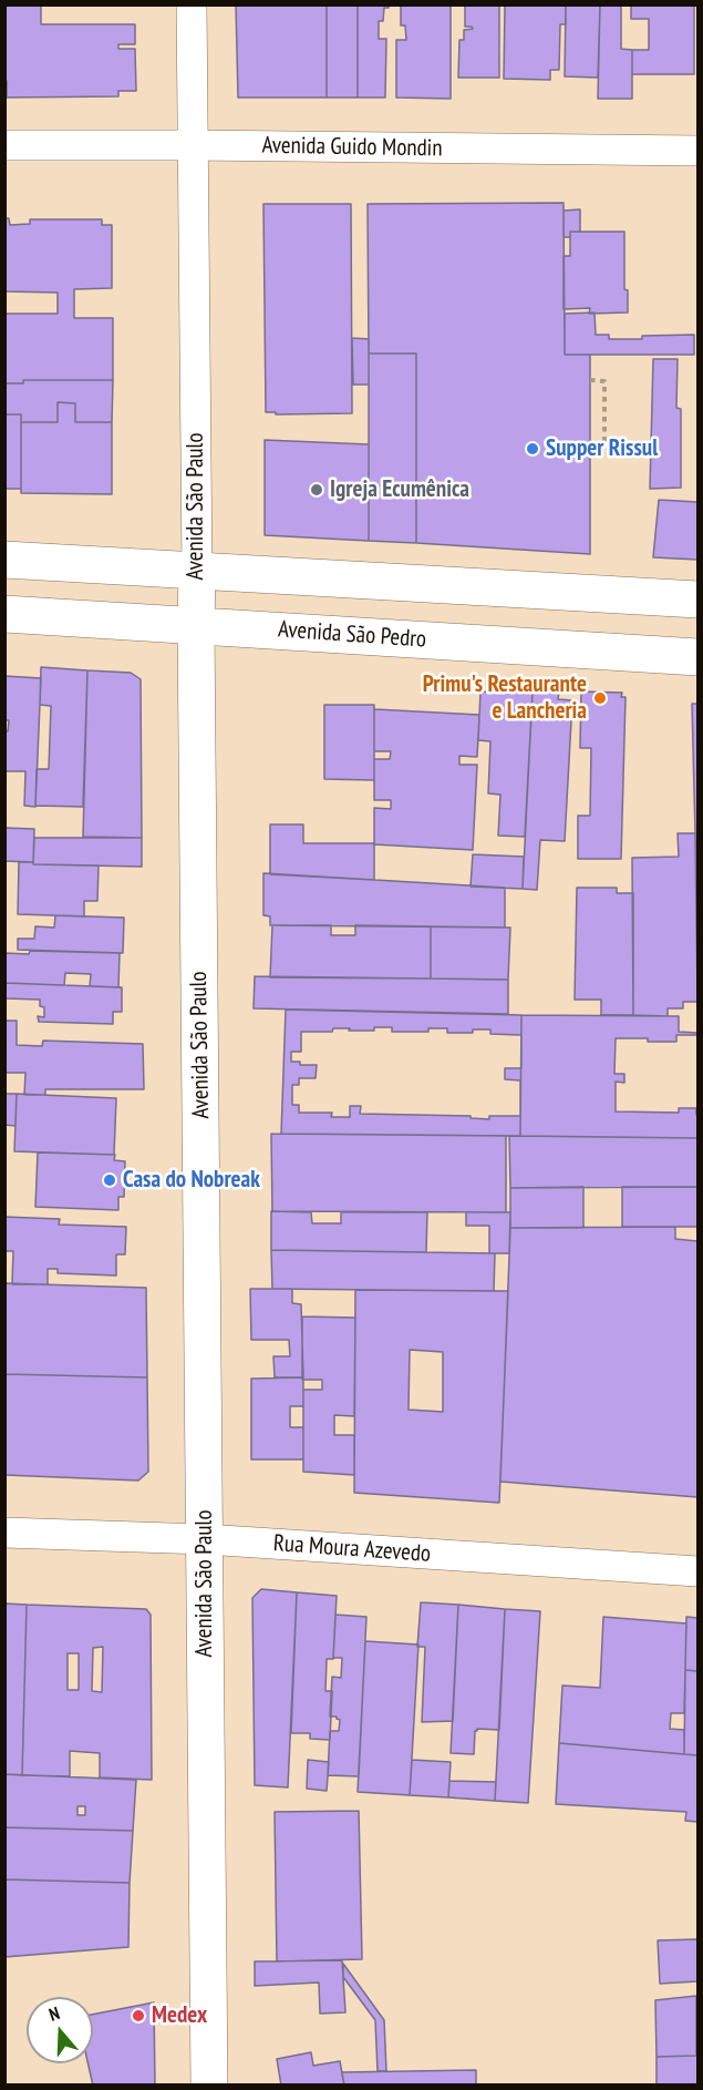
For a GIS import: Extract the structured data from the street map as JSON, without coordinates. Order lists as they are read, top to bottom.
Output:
{
  "streets": {
    "street": [
      "Avenida Guido Mondin",
      "Avenida São Paulo",
      "Avenida São Pedro",
      "Rua Moura Azevedo"
    ]
  },
  "crossings": [
    ["Avenida Guido Mondin", "Avenida São Paulo"],
    ["Avenida São Paulo", "Avenida São Pedro"],
    ["Avenida São Paulo", "Rua Moura Azevedo"]
  ],
  "places": [
    "Supper Rissul",
    "Igreja Ecumênica",
    "Primu's Restaurante e Lancheria",
    "Casa do Nobreak",
    "Medex"
  ],
  "north": "top"
}
